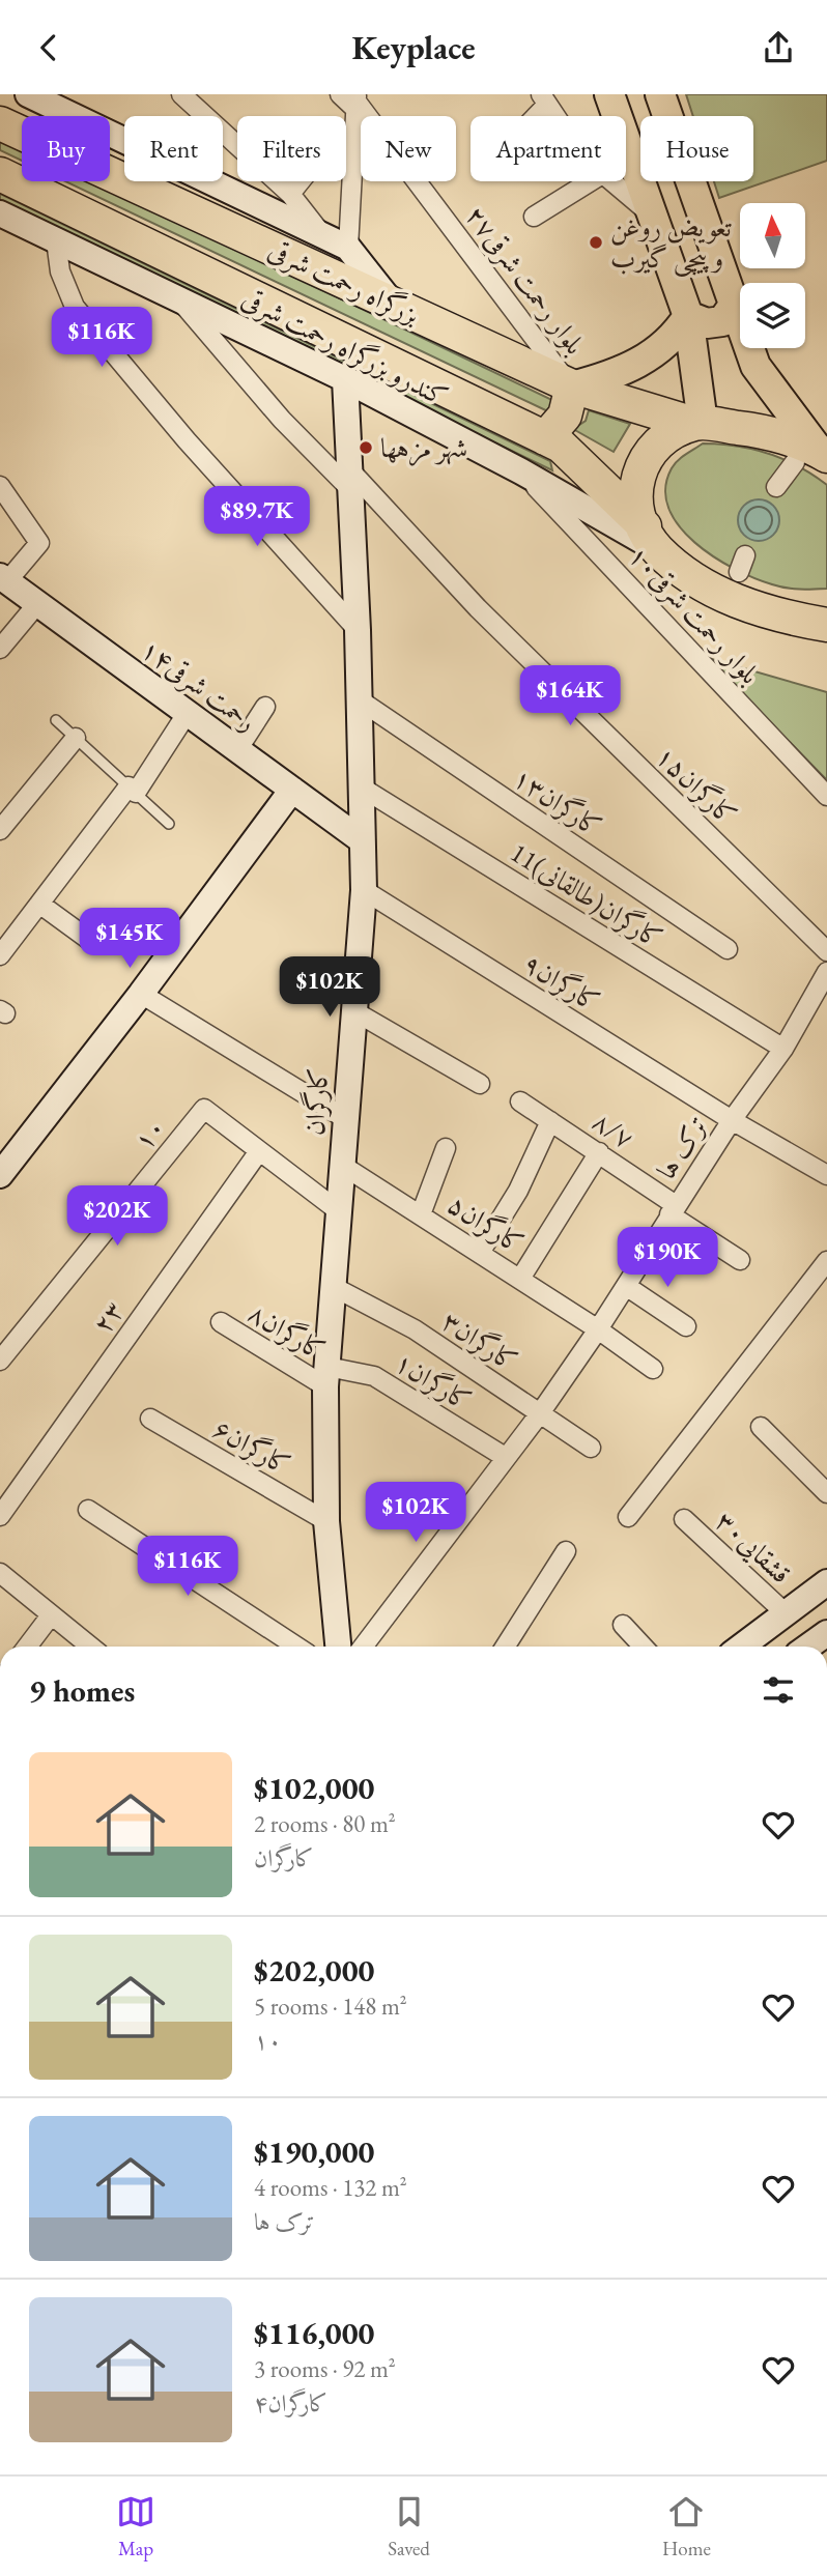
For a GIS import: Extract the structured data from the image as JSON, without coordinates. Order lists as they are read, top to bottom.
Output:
{
  "streets": {
    "highway": ["بزرگراه رحمت شرقی"],
    "street": [
      "بلوار رحمت شرقی۲۷",
      "کندرو بزرگراه رحمت شرقی",
      "۱۰بلوار رحمت شرقی",
      "۱۴رحمت شرقی",
      "۱۵کارگران",
      "کارگران۱۳",
      "11کارگران(طالقانی)",
      "کارگران۹",
      "کارگران",
      "۸/۷",
      "۱۰",
      "ترک ها",
      "کارگران۵",
      "۲۳",
      "کارگران۸",
      "کارگران۳",
      "۱کارگران",
      "۶کارگران",
      "قشقایی۳۰"
    ]
  },
  "crossings": [
    ["بلوار رحمت شرقی۲۷", "بزرگراه رحمت شرقی"],
    ["بزرگراه رحمت شرقی", "کندرو بزرگراه رحمت شرقی"],
    ["کندرو بزرگراه رحمت شرقی", "۱۰بلوار رحمت شرقی"],
    ["کندرو بزرگراه رحمت شرقی", "۱۵کارگران"],
    ["کندرو بزرگراه رحمت شرقی", "کارگران"],
    ["۱۴رحمت شرقی", "کارگران"],
    ["۱۵کارگران", "کارگران"],
    ["کارگران۱۳", "کارگران"],
    ["11کارگران(طالقانی)", "کارگران"],
    ["11کارگران(طالقانی)", "ترک ها"],
    ["کارگران۹", "کارگران"],
    ["کارگران۹", "ترک ها"],
    ["کارگران", "کارگران۵"],
    ["کارگران", "کارگران۸"],
    ["کارگران", "کارگران۳"],
    ["کارگران", "۱کارگران"],
    ["کارگران", "۶کارگران"],
    ["۸/۷", "ترک ها"],
    ["۱۰", "۲۳"],
    ["ترک ها", "کارگران۵"],
    ["ترک ها", "کارگران۳"],
    ["ترک ها", "۱کارگران"],
    ["کارگران۸", "۱کارگران"]
  ],
  "places": ["تعویض روغن و پیچی گیرب", "شهر مزهها"],
  "north": "top",
  "page": {
    "header": "Keyplace",
    "chip": [
      "Buy",
      "Rent",
      "Filters",
      "New",
      "Apartment",
      "House"
    ],
    "price": [
      "$116K",
      "$89.7K",
      "$164K",
      "$145K",
      "$102K",
      "$202K",
      "$190K",
      "$102K",
      "$116K"
    ],
    "heading": "9 homes",
    "list": [
      {
        "name": "$102,000",
        "note": "2 rooms · 80 m² · کارگران"
      },
      {
        "name": "$202,000",
        "note": "5 rooms · 148 m² · ۱۰"
      },
      {
        "name": "$190,000",
        "note": "4 rooms · 132 m² · ترک ها"
      },
      {
        "name": "$116,000",
        "note": "3 rooms · 92 m² · کارگران۴"
      }
    ],
    "tabs": ["Map", "Saved", "Home"]
  }
}
